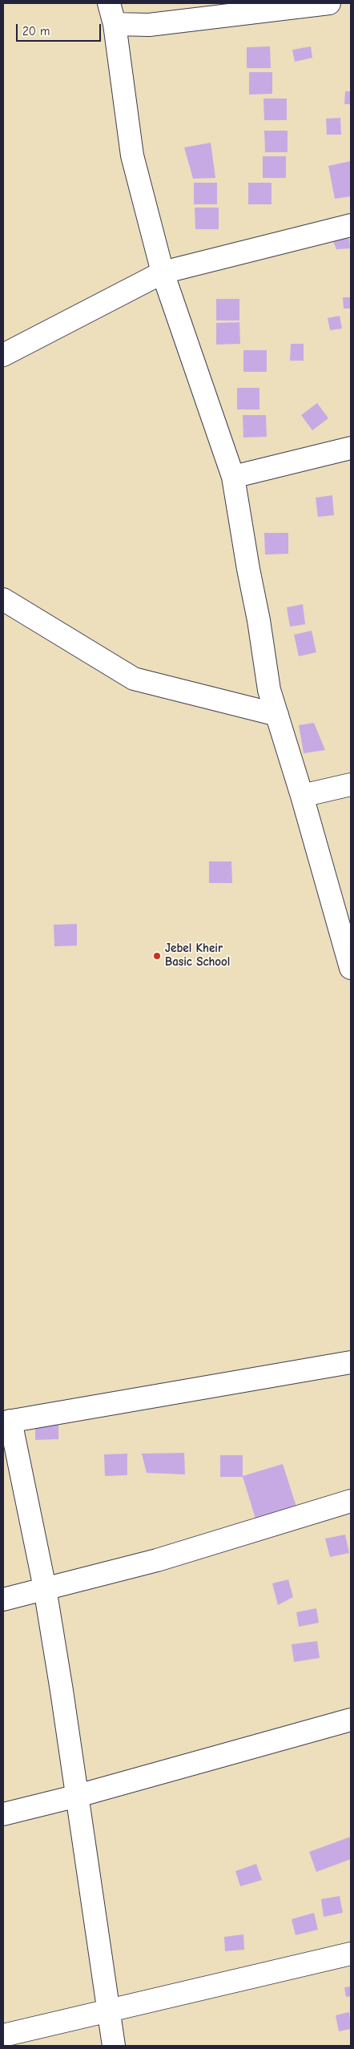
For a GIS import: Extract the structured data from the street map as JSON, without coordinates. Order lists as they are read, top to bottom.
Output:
{
  "places": ["Jebel Kheir Basic School"],
  "scale_bar": "20 m"
}
